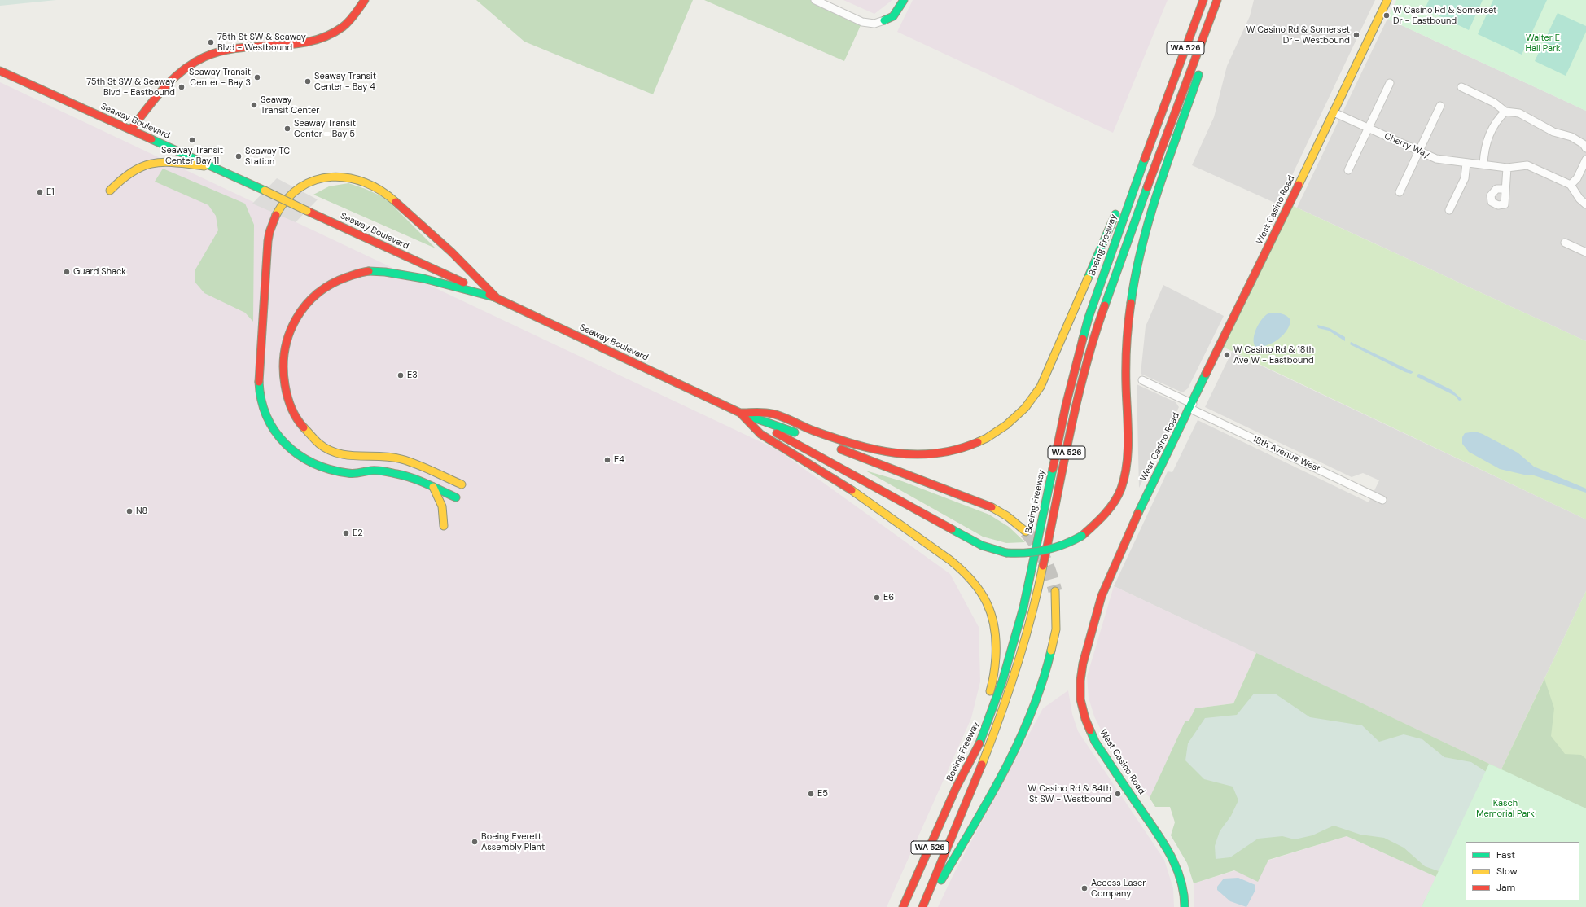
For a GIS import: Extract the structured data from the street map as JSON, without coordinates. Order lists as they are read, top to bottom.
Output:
{
  "streets": {
    "main road": [
      "WA 526",
      "Seaway Boulevard",
      "West Casino Road",
      "Boeing Freeway"
    ],
    "street": ["Cherry Way", "18th Avenue West"]
  },
  "crossings": [
    ["Cherry Way", "West Casino Road"],
    ["West Casino Road", "18th Avenue West"]
  ],
  "parks": ["Walter E Hall Park", "Kasch Memorial Park"],
  "places": [
    "W Casino Rd & Somerset Dr - Eastbound",
    "W Casino Rd & Somerset Dr - Westbound",
    "75th St SW & Seaway Blvd - Westbound",
    "Seaway Transit Center - Bay 3",
    "Seaway Transit Center - Bay 4",
    "75th St SW & Seaway Blvd - Eastbound",
    "Seaway Transit Center",
    "Seaway Transit Center - Bay 5",
    "Seaway Transit Center Bay 11",
    "Seaway TC Station",
    "E1",
    "Guard Shack",
    "W Casino Rd & 18th Ave W - Eastbound",
    "E3",
    "E4",
    "N8",
    "E2",
    "E6",
    "E5",
    "W Casino Rd & 84th St SW - Westbound",
    "Boeing Everett Assembly Plant",
    "Access Laser Company"
  ],
  "legend": ["Fast", "Slow", "Jam"]
}
